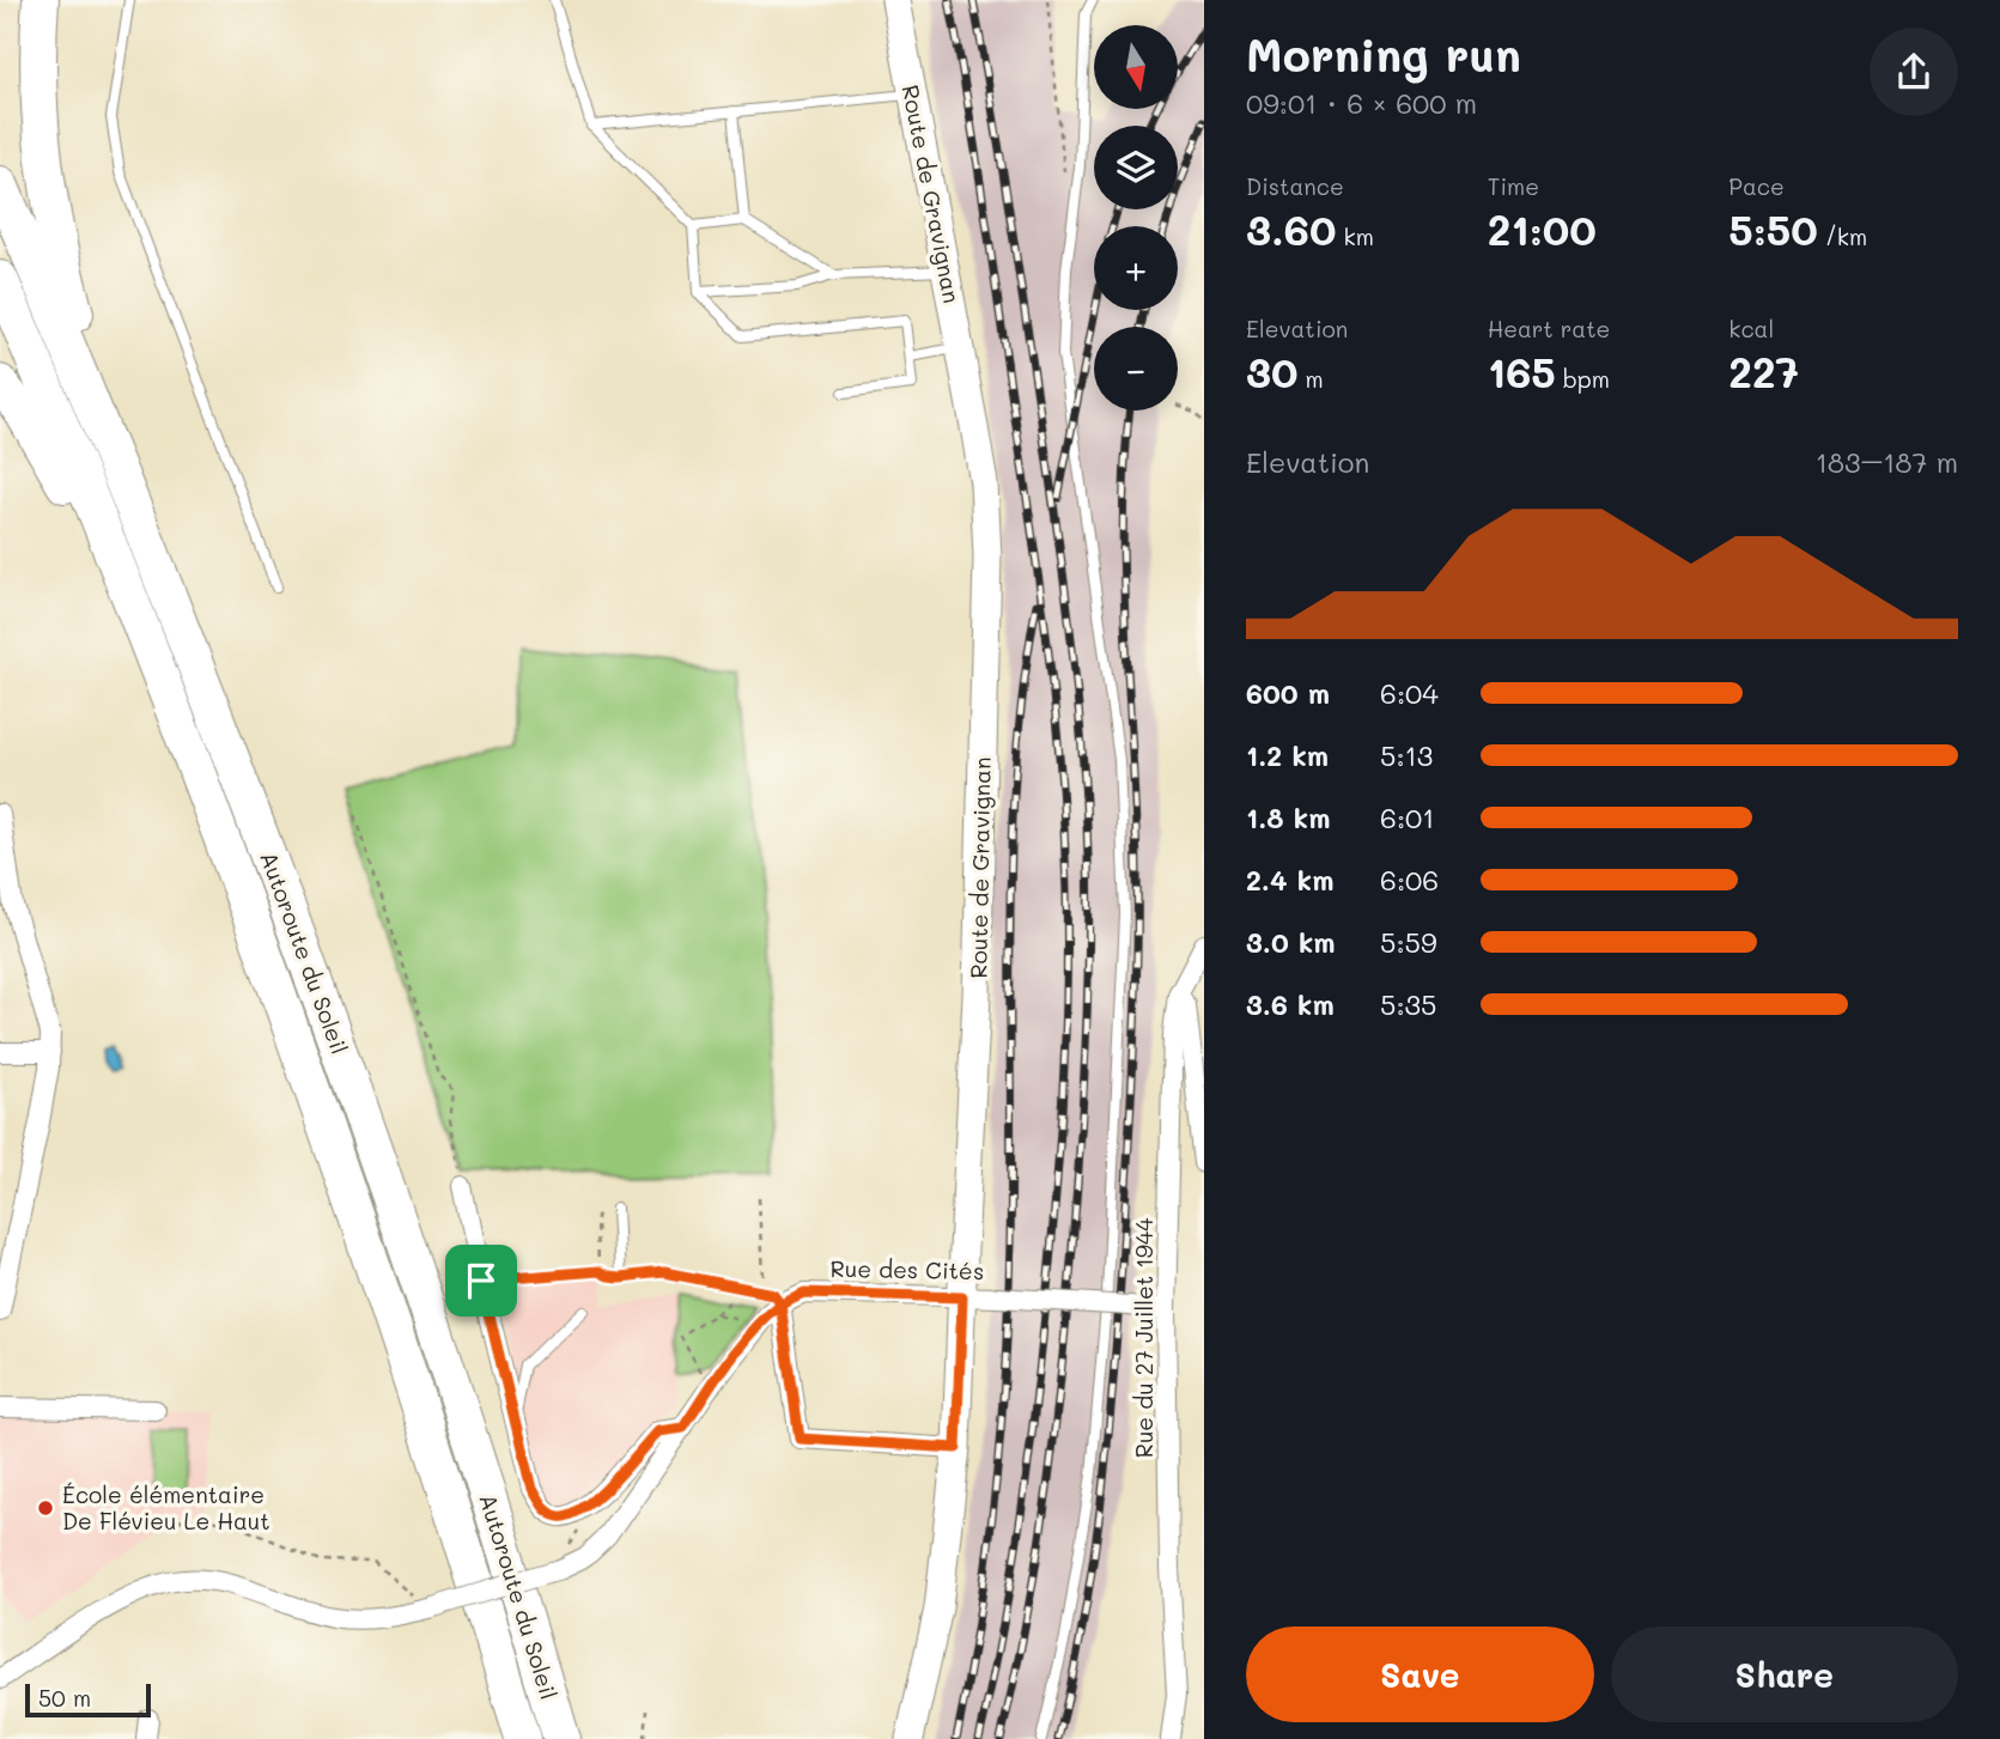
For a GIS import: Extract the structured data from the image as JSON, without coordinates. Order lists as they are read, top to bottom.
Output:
{
  "streets": {
    "highway": ["Autoroute du Soleil"],
    "street": ["Route de Gravignan", "Rue des Cités", "Rue du 27 Juillet 1944"]
  },
  "crossings": [
    ["Route de Gravignan", "Rue des Cités"],
    ["Rue des Cités", "Rue du 27 Juillet 1944"]
  ],
  "places": ["École élémentaire De Flévieu Le Haut"],
  "scale_bar": "50 m",
  "north": "bottom",
  "page": {
    "heading": ["Morning run", "09:01 · 6 × 600 m"],
    "map_buttons": ["+", "−"],
    "stats": [
      ["Distance", "3.60 km"],
      ["Time", "21:00"],
      ["Pace", "5:50 /km"],
      ["Elevation", "30 m"],
      ["Heart rate", "165 bpm"],
      ["kcal", "227"]
    ],
    "chart": ["Elevation", "183–187 m"],
    "list": [
      {
        "name": "600 m",
        "note": "6:04"
      },
      {
        "name": "1.2 km",
        "note": "5:13"
      },
      {
        "name": "1.8 km",
        "note": "6:01"
      },
      {
        "name": "2.4 km",
        "note": "6:06"
      },
      {
        "name": "3.0 km",
        "note": "5:59"
      },
      {
        "name": "3.6 km",
        "note": "5:35"
      }
    ],
    "buttons": ["Save", "Share"],
    "scale": "50 m"
  }
}
